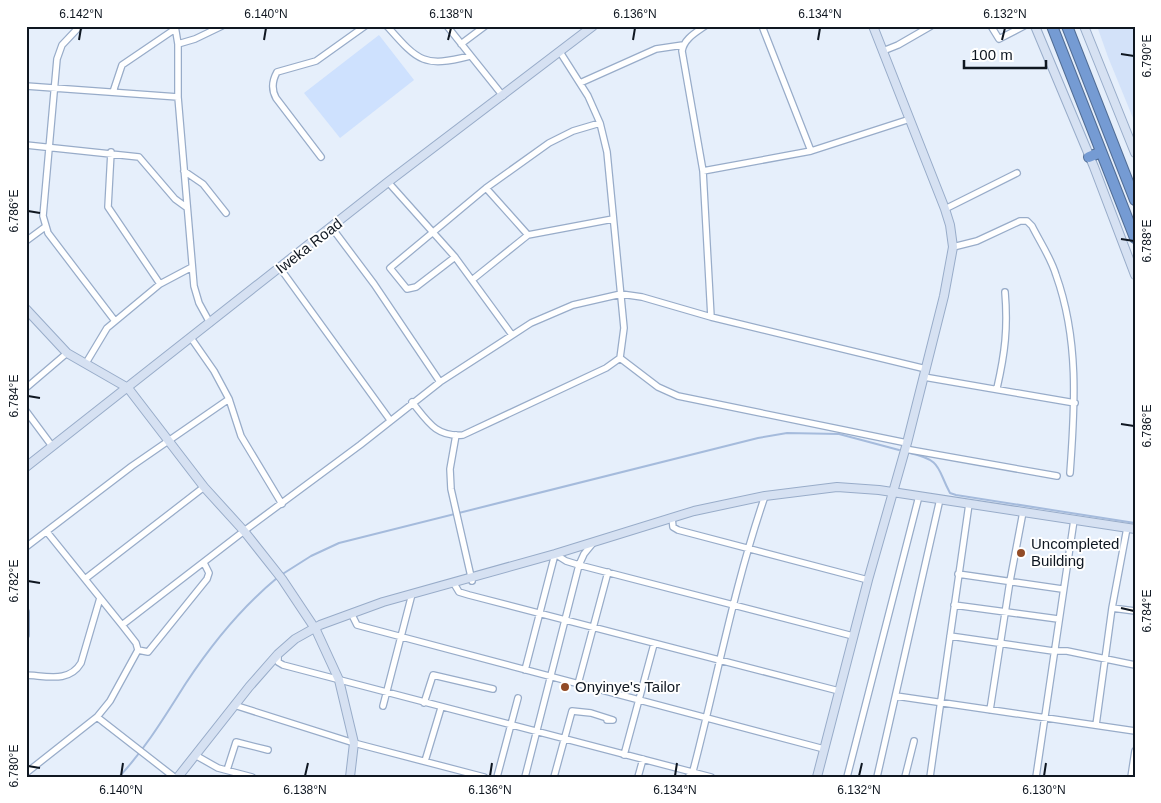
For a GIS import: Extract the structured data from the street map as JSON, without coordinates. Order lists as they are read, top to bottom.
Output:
{
  "streets": {
    "street": ["Iweka Road"]
  },
  "places": ["Uncompleted Building", "Onyinye's Tailor"],
  "scale_bar": "100 m",
  "coordinates": [
    "6.142°N",
    "6.140°N",
    "6.138°N",
    "6.136°N",
    "6.134°N",
    "6.132°N",
    "6.790°E",
    "6.786°E",
    "6.788°E",
    "6.784°E",
    "6.782°E",
    "6.780°E",
    "6.130°N"
  ]
}
